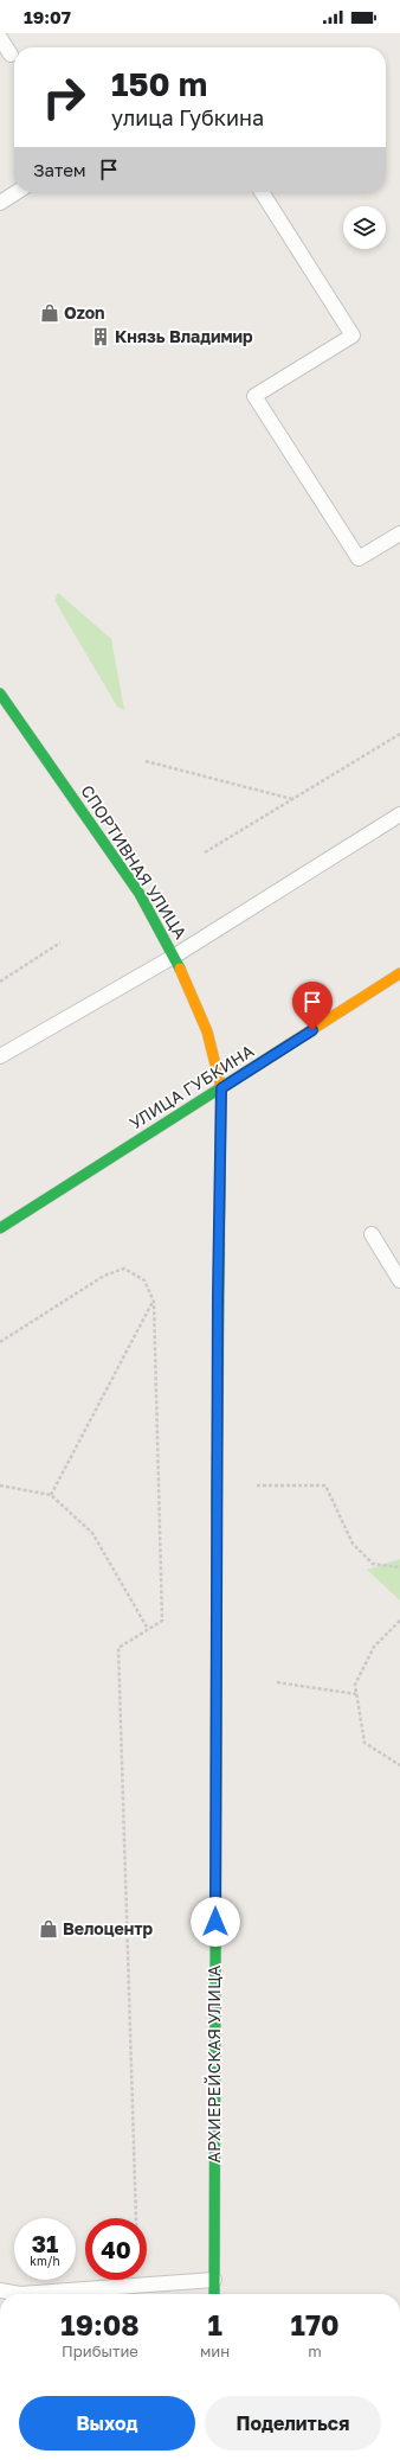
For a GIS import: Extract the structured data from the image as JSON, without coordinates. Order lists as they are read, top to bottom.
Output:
{
  "streets": {
    "street": ["СПОРТИВНАЯ УЛИЦА", "УЛИЦА ГУБКИНА", "АРХИЕРЕЙСКАЯ УЛИЦА"]
  },
  "crossings": [
    ["СПОРТИВНАЯ УЛИЦА", "УЛИЦА ГУБКИНА"],
    ["СПОРТИВНАЯ УЛИЦА", "АРХИЕРЕЙСКАЯ УЛИЦА"],
    ["УЛИЦА ГУБКИНА", "АРХИЕРЕЙСКАЯ УЛИЦА"]
  ],
  "places": {
    "shop": ["Ozon", "Велоцентр"],
    "building": ["Князь Владимир"]
  },
  "page": {
    "status": "19:07",
    "turn": ["150 m", "улица Губкина"],
    "then": "Затем",
    "speed": "31 km/h",
    "limit": "40",
    "eta": [
      "19:08",
      "Прибытие",
      "1",
      "мин",
      "170",
      "m"
    ],
    "buttons": ["Выход", "Поделиться"]
  }
}
